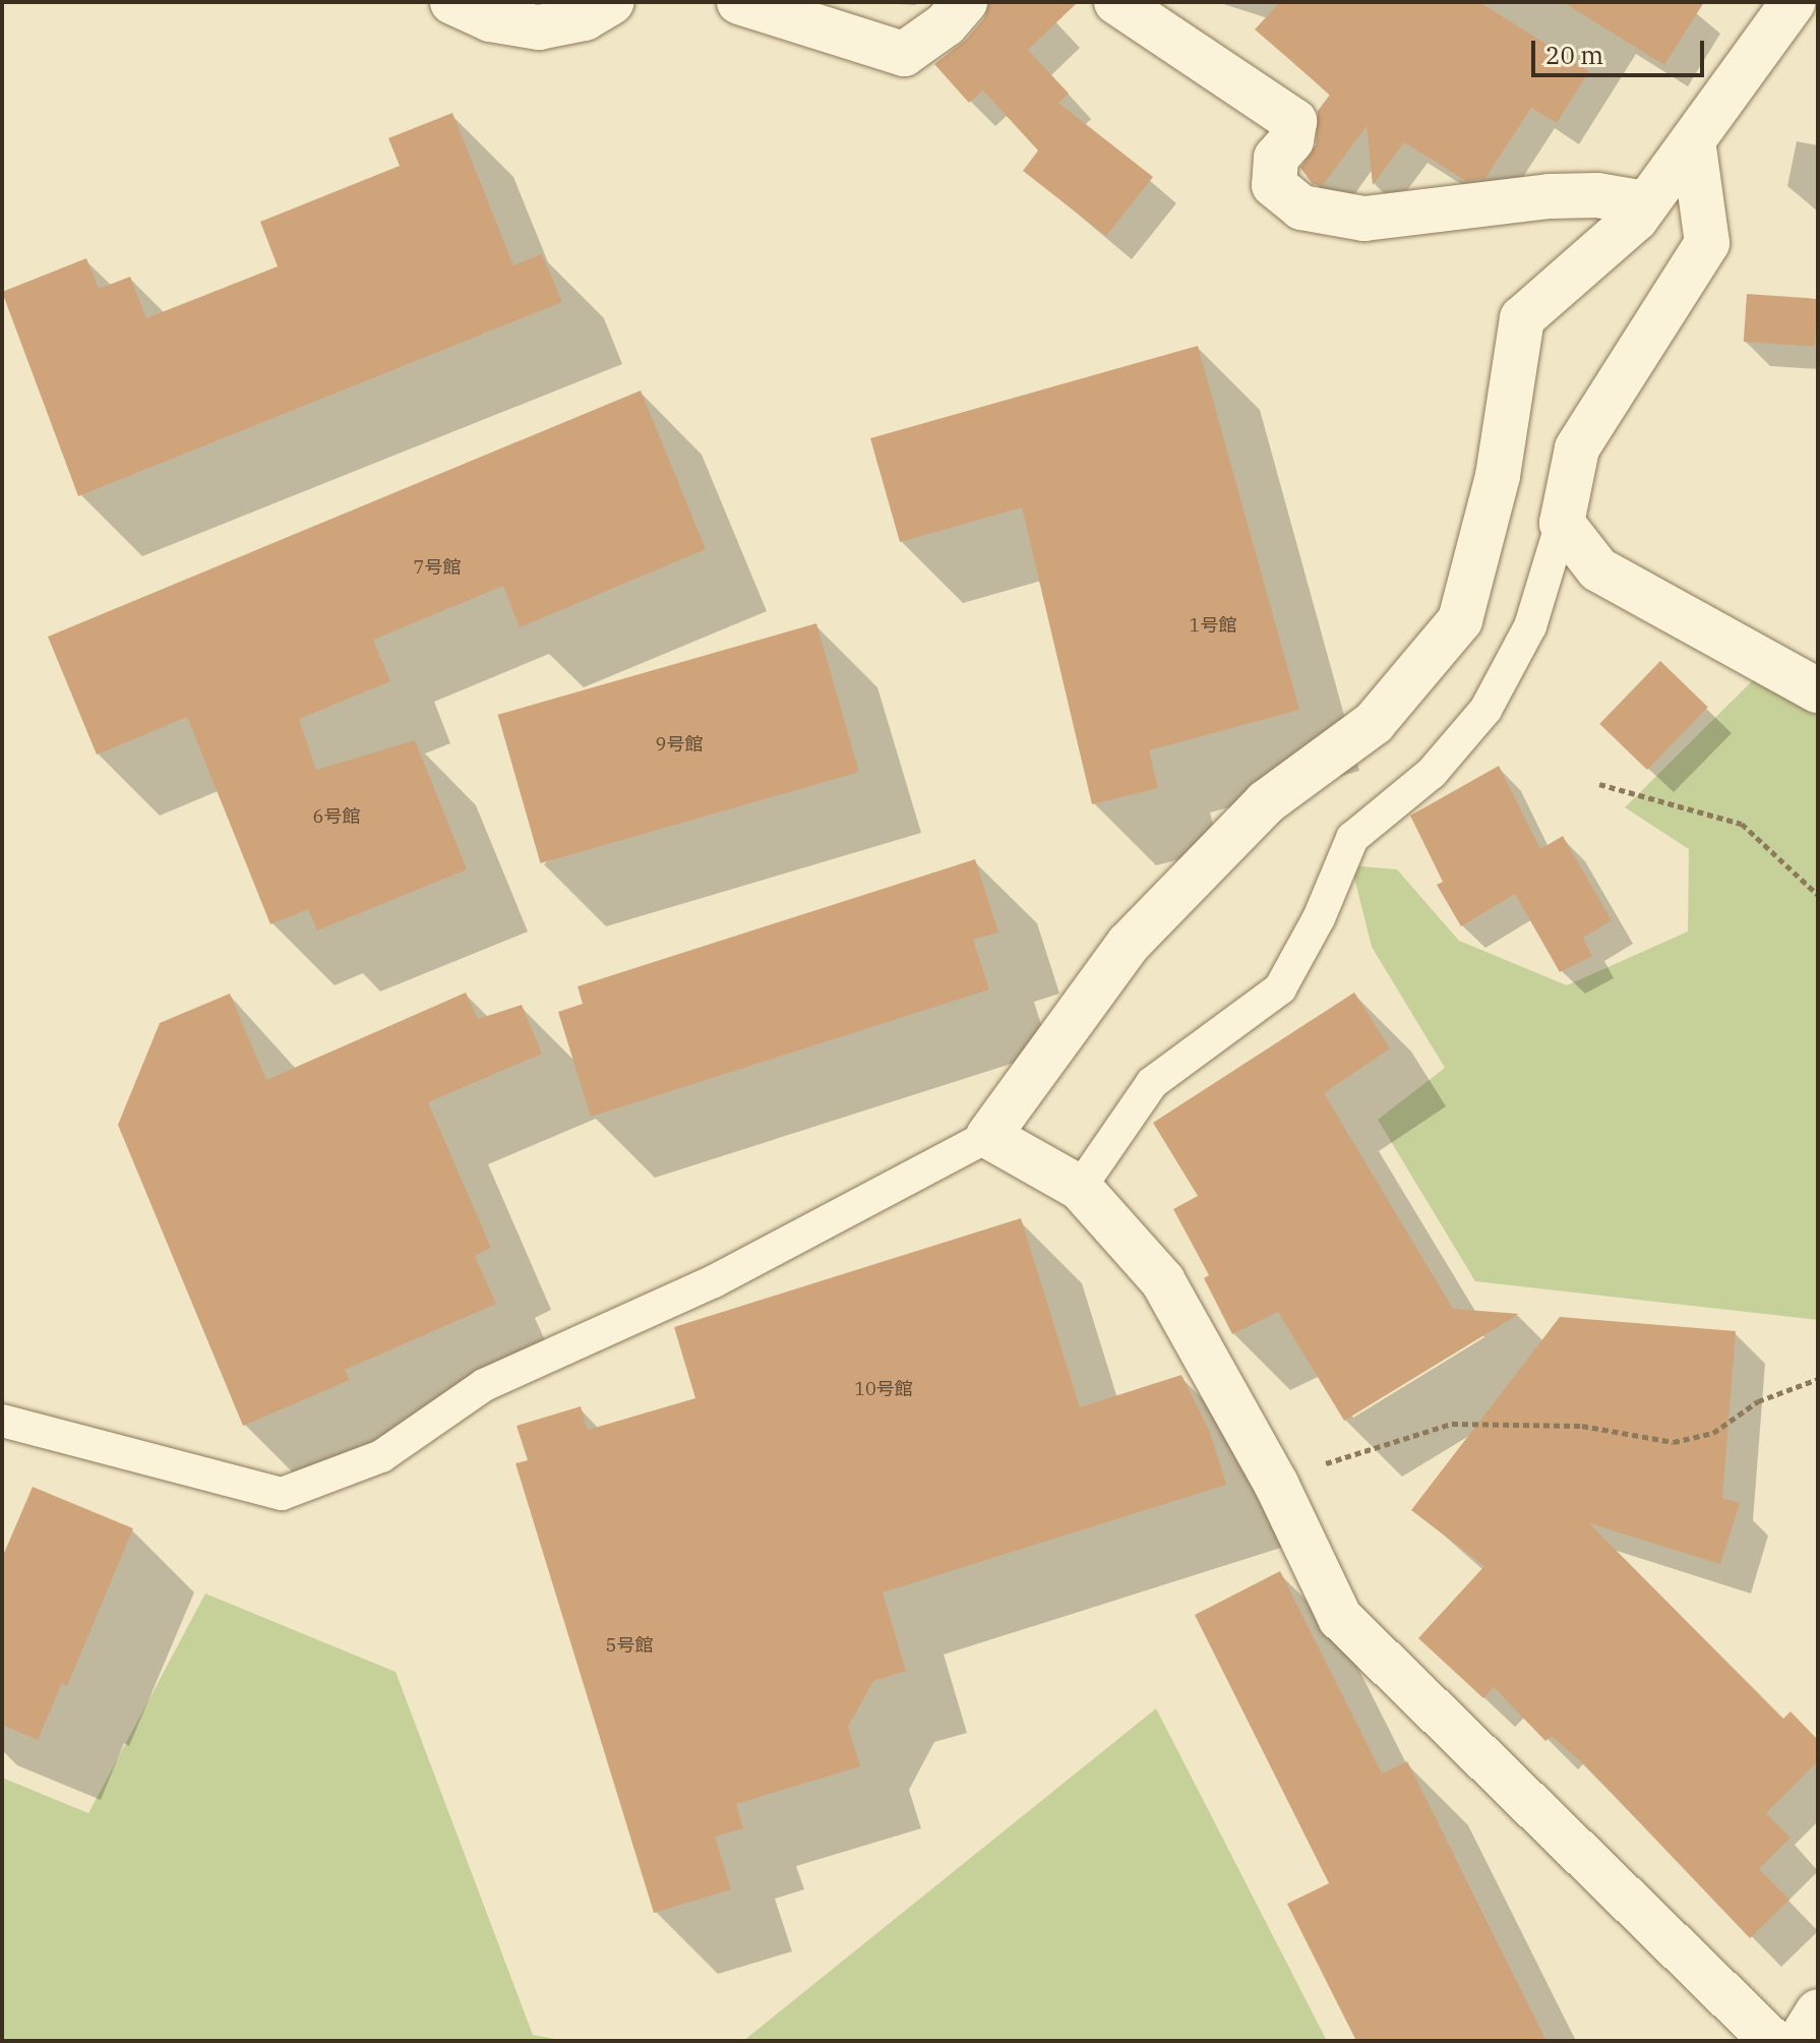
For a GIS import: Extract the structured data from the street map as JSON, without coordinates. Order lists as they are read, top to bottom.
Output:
{
  "house_numbers": [
    "7号館",
    "1号館",
    "9号館",
    "6号館",
    "10号館",
    "5号館"
  ],
  "scale_bar": "20 m"
}
